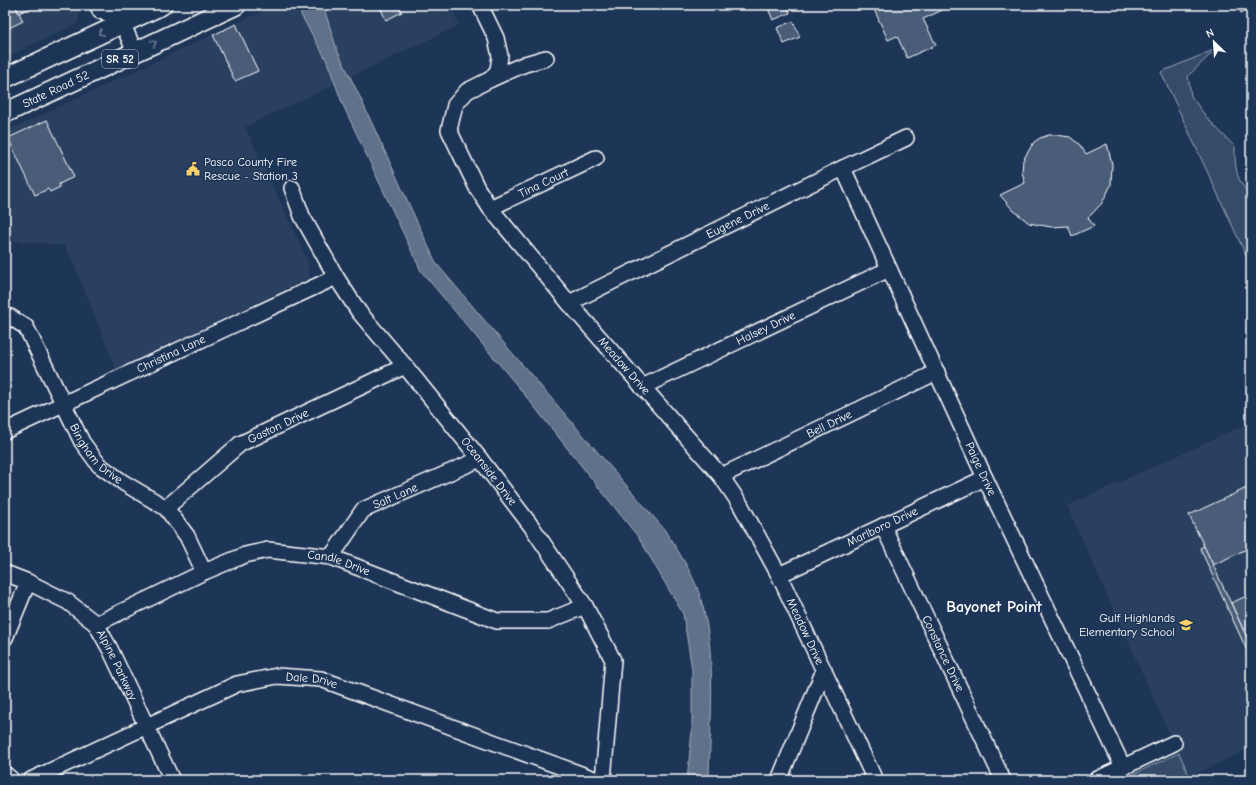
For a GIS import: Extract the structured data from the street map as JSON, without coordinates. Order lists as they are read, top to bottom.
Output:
{
  "streets": {
    "main road": ["SR 52", "State Road 52"],
    "street": [
      "Tina Court",
      "Eugene Drive",
      "Halsey Drive",
      "Christina Lane",
      "Meadow Drive",
      "Bell Drive",
      "Gaston Drive",
      "Bingham Drive",
      "Paige Drive",
      "Oceanside Drive",
      "Salt Lane",
      "Marlboro Drive",
      "Candle Drive",
      "Constance Drive",
      "Alpine Parkway",
      "Dale Drive"
    ]
  },
  "crossings": [
    ["Tina Court", "Meadow Drive"],
    ["Eugene Drive", "Meadow Drive"],
    ["Eugene Drive", "Paige Drive"],
    ["Halsey Drive", "Meadow Drive"],
    ["Halsey Drive", "Paige Drive"],
    ["Christina Lane", "Bingham Drive"],
    ["Christina Lane", "Oceanside Drive"],
    ["Meadow Drive", "Bell Drive"],
    ["Meadow Drive", "Marlboro Drive"],
    ["Bell Drive", "Paige Drive"],
    ["Gaston Drive", "Bingham Drive"],
    ["Gaston Drive", "Oceanside Drive"],
    ["Bingham Drive", "Candle Drive"],
    ["Paige Drive", "Marlboro Drive"],
    ["Oceanside Drive", "Salt Lane"],
    ["Oceanside Drive", "Candle Drive"],
    ["Salt Lane", "Candle Drive"],
    ["Marlboro Drive", "Constance Drive"],
    ["Candle Drive", "Alpine Parkway"],
    ["Alpine Parkway", "Dale Drive"]
  ],
  "districts": ["Bayonet Point"],
  "places": {
    "public building": ["Pasco County Fire Rescue - Station 3"],
    "school or university": ["Gulf Highlands Elementary School"]
  },
  "north": "top left"
}
